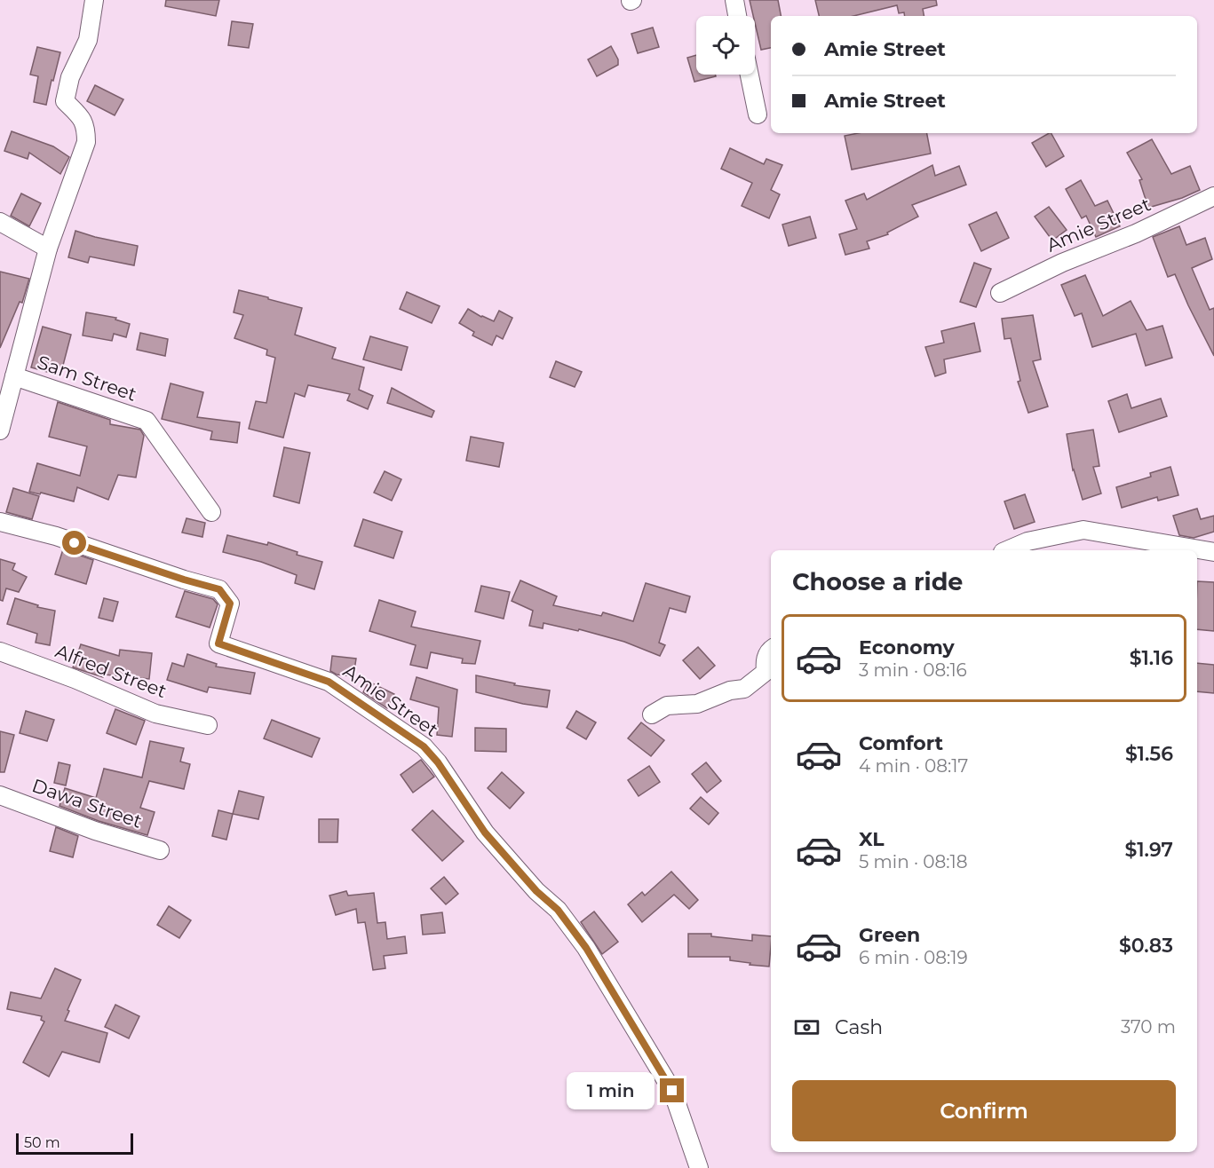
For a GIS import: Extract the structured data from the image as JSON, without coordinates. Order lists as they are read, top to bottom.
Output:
{
  "streets": {
    "street": [
      "Amie Street",
      "Sam Street",
      "Alfred Street",
      "Dawa Street"
    ]
  },
  "scale_bar": "50 m",
  "page": {
    "banner": ["Amie Street", "Amie Street"],
    "heading": "Choose a ride",
    "list": [
      {
        "name": "Economy",
        "note": "3 min · 08:16",
        "value": "$1.16"
      },
      {
        "name": "Comfort",
        "note": "4 min · 08:17",
        "value": "$1.56"
      },
      {
        "name": "XL",
        "note": "5 min · 08:18",
        "value": "$1.97"
      },
      {
        "name": "Green",
        "note": "6 min · 08:19",
        "value": "$0.83"
      }
    ],
    "pay": ["Cash", "370 m"],
    "buttons": "Confirm",
    "bubble": "1 min",
    "scale": "50 m"
  }
}
